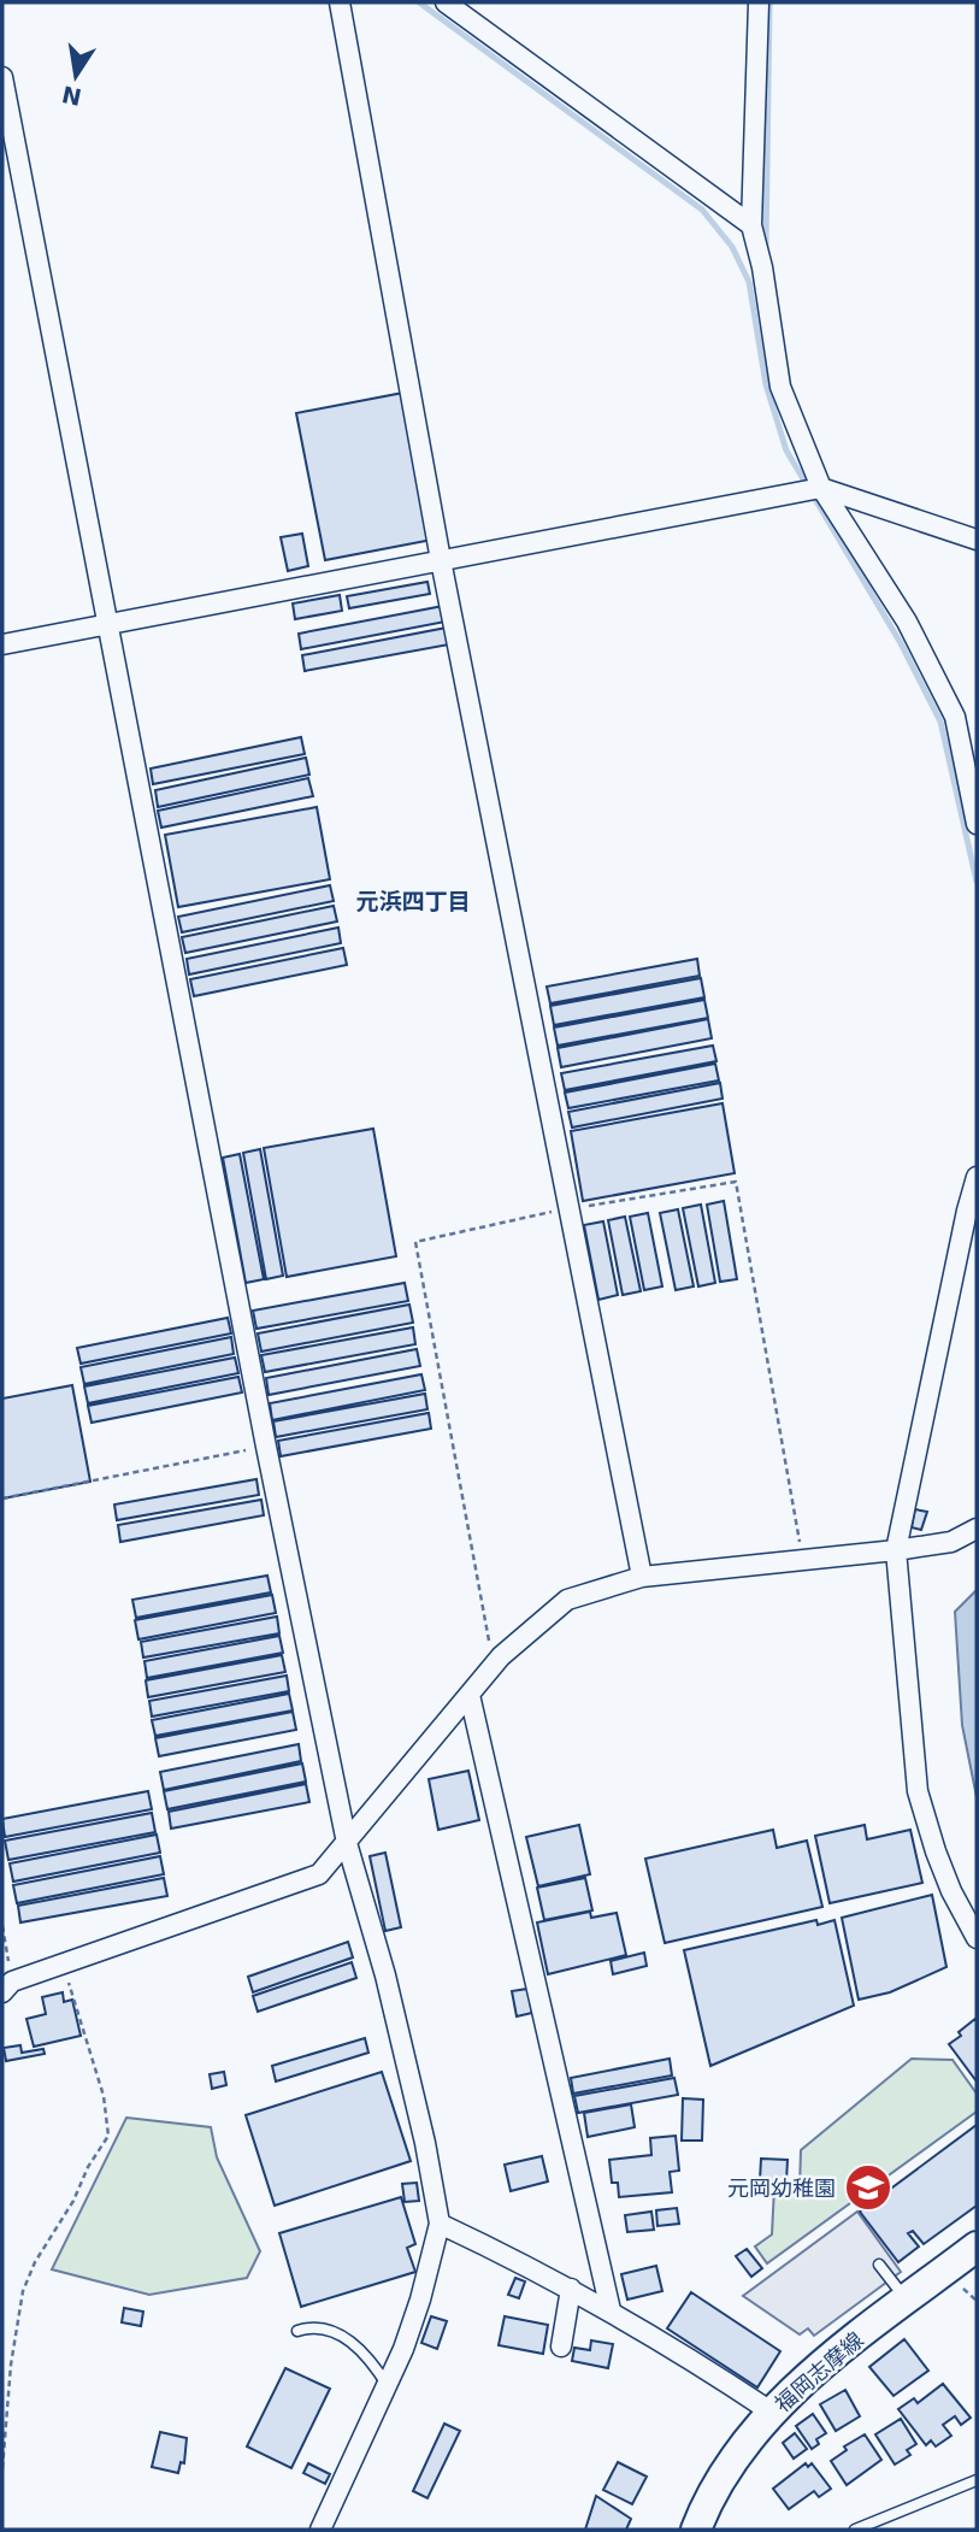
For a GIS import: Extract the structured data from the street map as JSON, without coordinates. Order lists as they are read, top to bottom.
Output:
{
  "streets": {
    "main road": ["福岡志摩線"]
  },
  "districts": ["元浜四丁目"],
  "places": {
    "school or university": ["元岡幼稚園"]
  },
  "north": "bottom"
}
